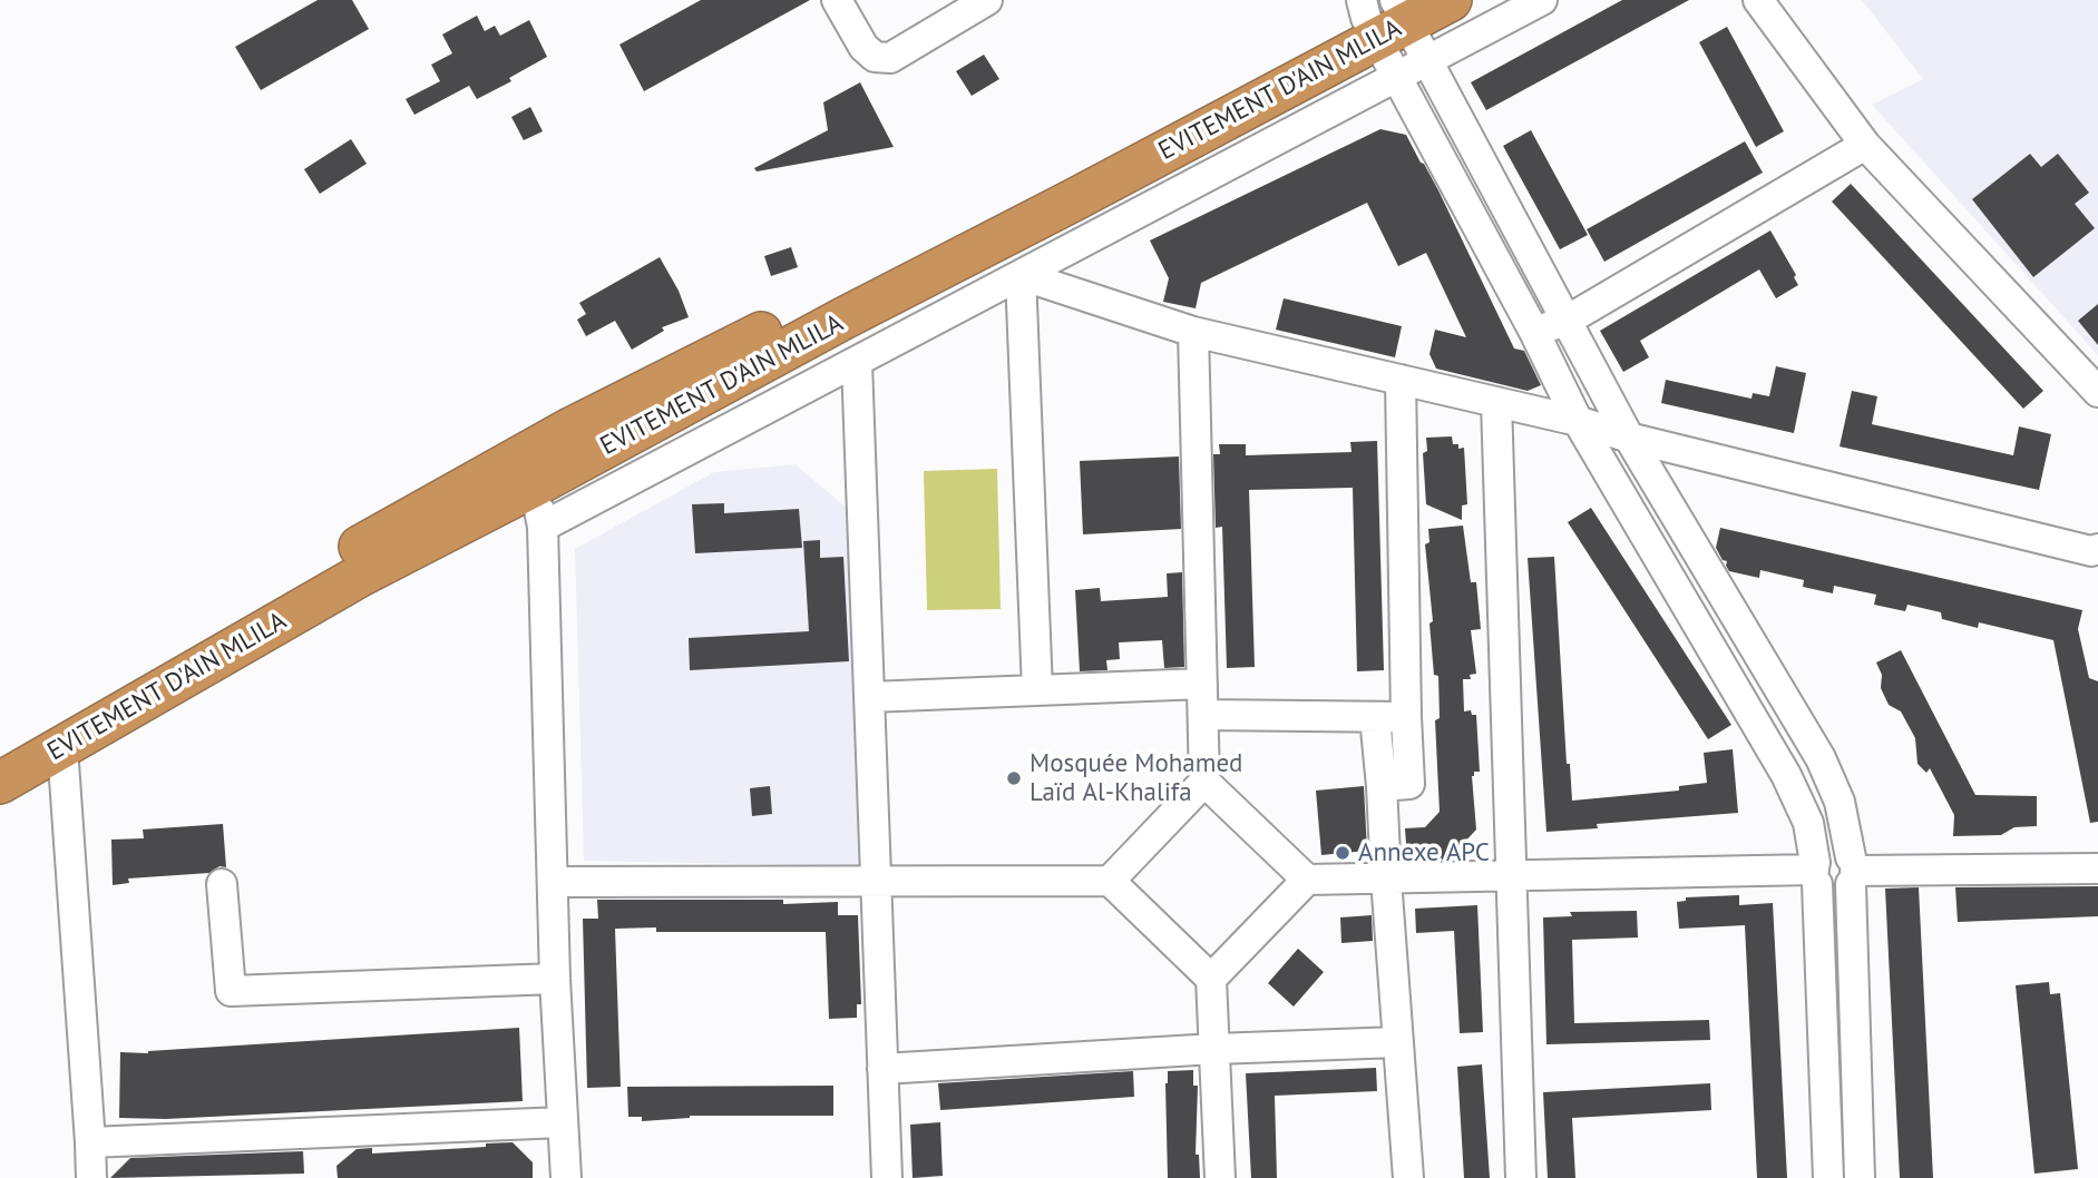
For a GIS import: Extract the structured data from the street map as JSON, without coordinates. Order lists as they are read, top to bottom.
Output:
{
  "streets": {
    "highway": ["EVITEMENT D'AIN MLILA"]
  },
  "places": ["Mosquée Mohamed Laïd Al-Khalifa", "Annexe APC"]
}
